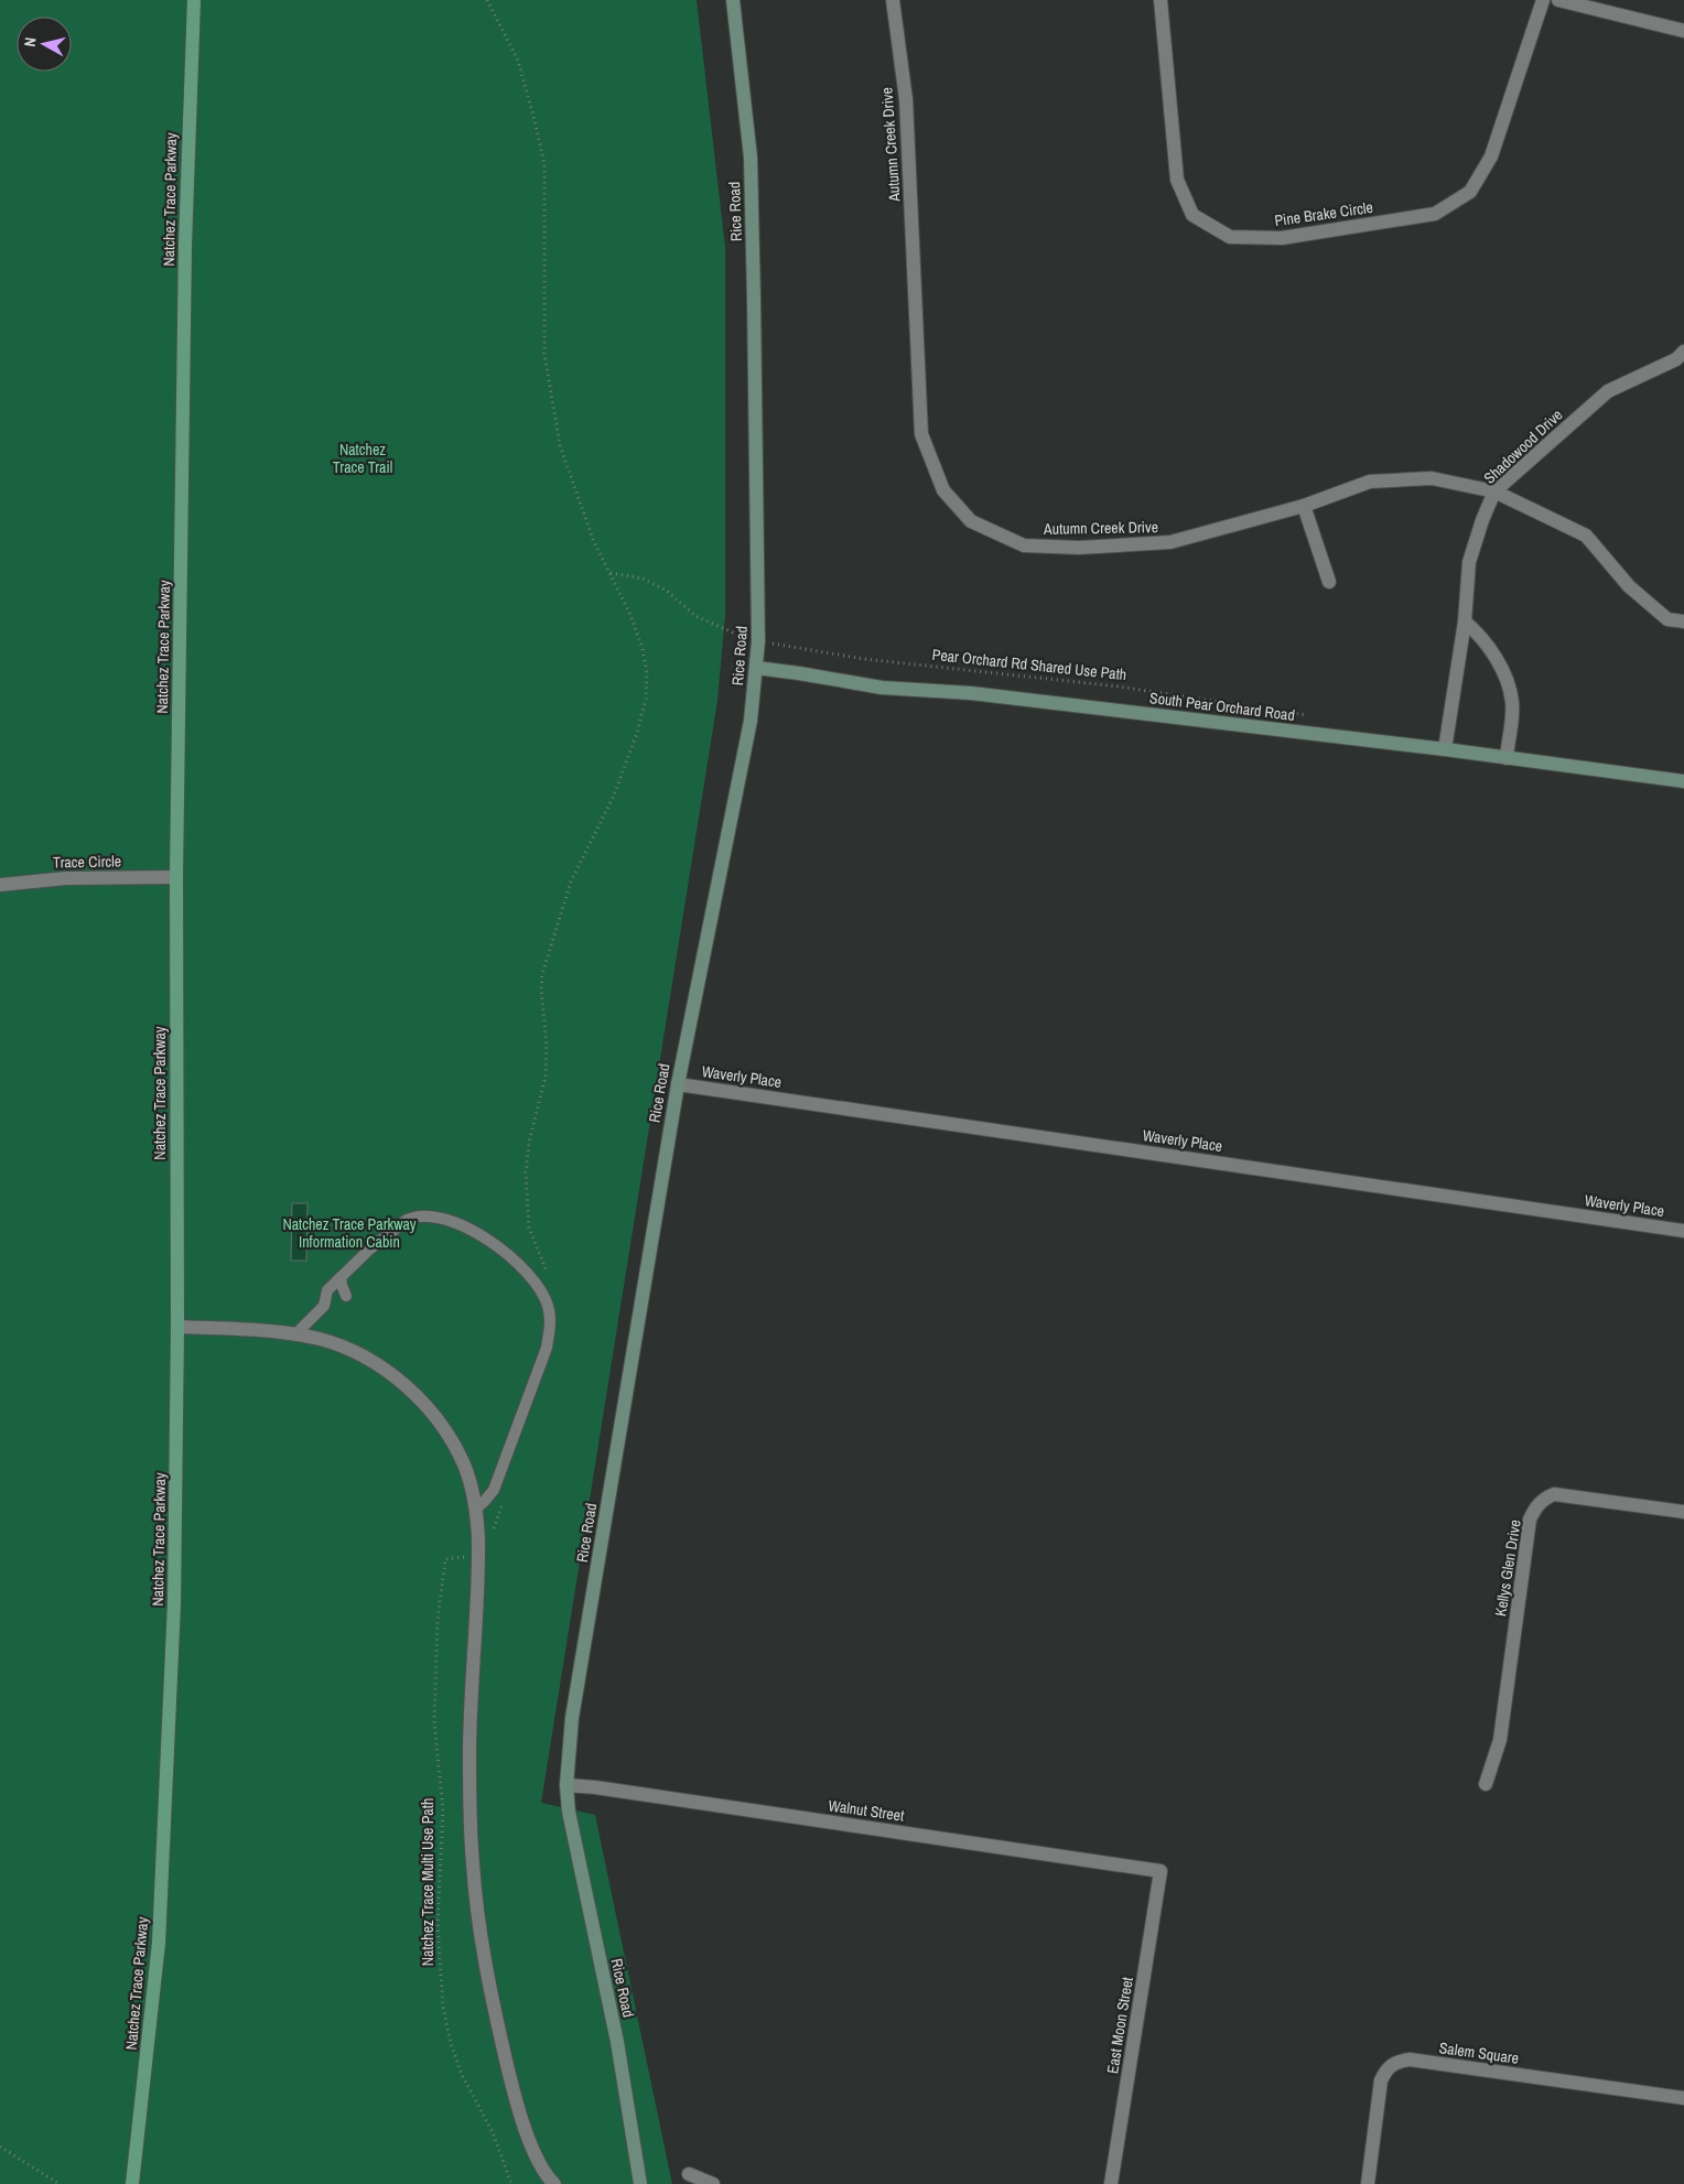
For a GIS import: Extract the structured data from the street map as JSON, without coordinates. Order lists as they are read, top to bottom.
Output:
{
  "streets": {
    "main road": ["Natchez Trace Parkway"],
    "street": [
      "Autumn Creek Drive",
      "Rice Road",
      "Pine Brake Circle",
      "Shadowood Drive",
      "South Pear Orchard Road",
      "Trace Circle",
      "Waverly Place",
      "Kellys Glen Drive",
      "Walnut Street",
      "East Moon Street",
      "Salem Square"
    ],
    "path": ["Pear Orchard Rd Shared Use Path", "Natchez Trace Multi Use Path"]
  },
  "crossings": [
    ["Autumn Creek Drive", "Shadowood Drive"],
    ["Natchez Trace Parkway", "Trace Circle"],
    ["Rice Road", "South Pear Orchard Road"],
    ["Rice Road", "Waverly Place"],
    ["Rice Road", "Walnut Street"],
    ["Shadowood Drive", "South Pear Orchard Road"],
    ["Walnut Street", "East Moon Street"]
  ],
  "parks": ["Natchez Trace Trail", "Natchez Trace Parkway Information Cabin"],
  "north": "left"
}
